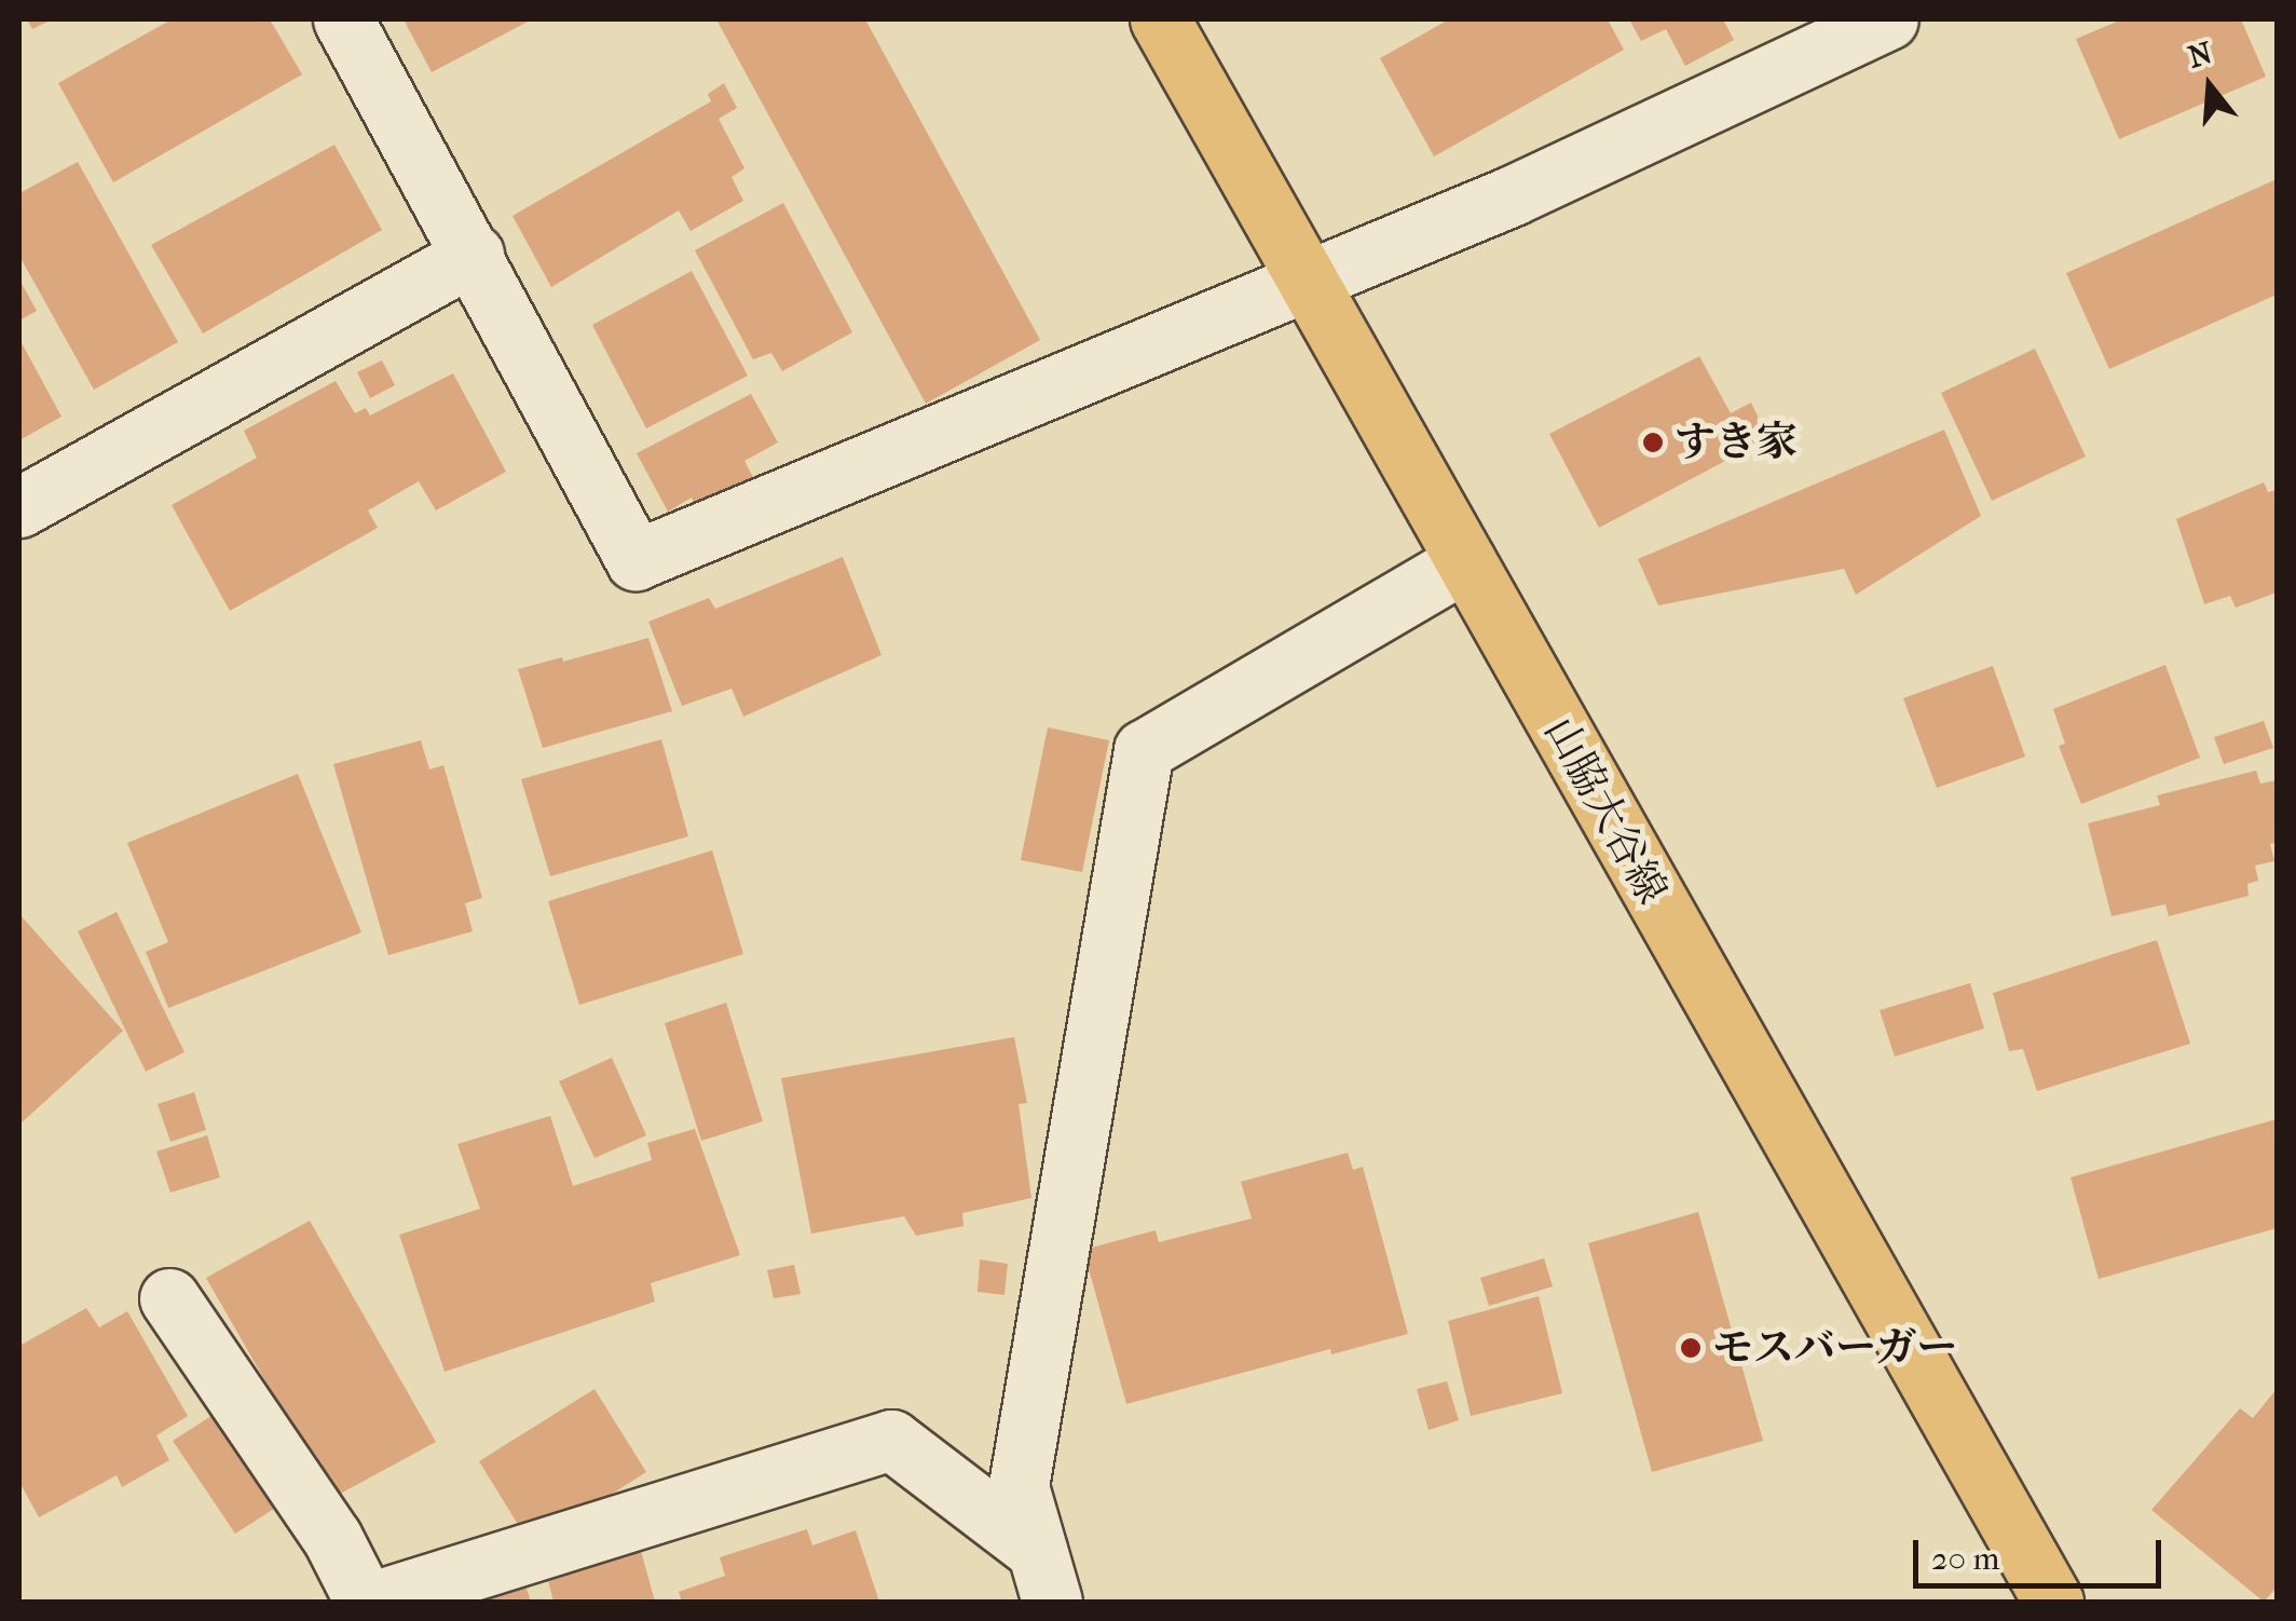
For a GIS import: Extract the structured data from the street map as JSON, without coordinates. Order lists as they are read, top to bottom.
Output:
{
  "streets": {
    "main road": ["山脇大谷線"]
  },
  "places": ["すき家", "モスバーガー"],
  "scale_bar": "20 m",
  "north": "top"
}
